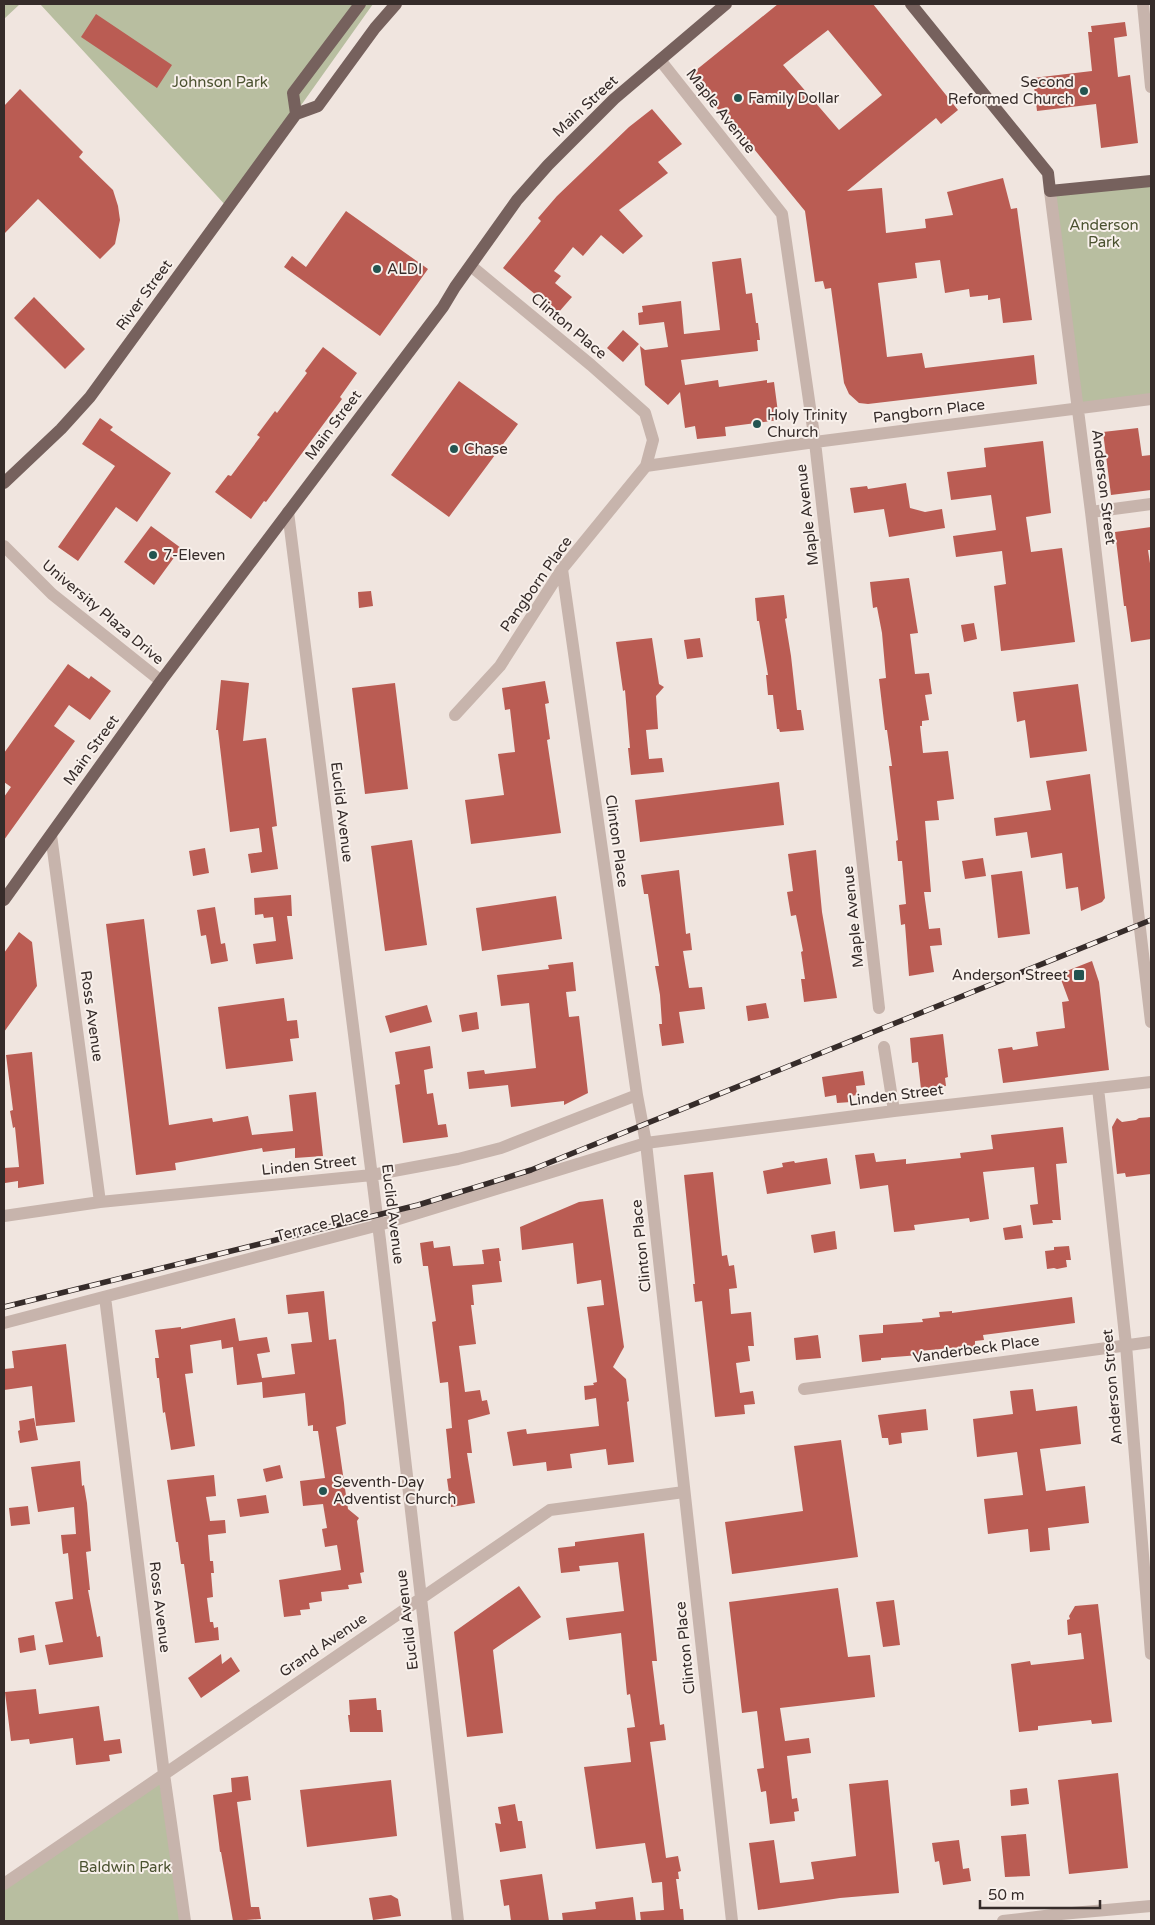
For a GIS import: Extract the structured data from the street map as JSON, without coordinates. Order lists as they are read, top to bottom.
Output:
{
  "streets": {
    "main road": ["Main Street", "River Street", "Anderson Street"],
    "street": [
      "Maple Avenue",
      "Clinton Place",
      "Pangborn Place",
      "University Plaza Drive",
      "Euclid Avenue",
      "Ross Avenue",
      "Linden Street",
      "Terrace Place",
      "Vanderbeck Place",
      "Grand Avenue"
    ]
  },
  "crossings": [
    ["Main Street", "Maple Avenue"],
    ["Main Street", "Clinton Place"],
    ["Main Street", "University Plaza Drive"],
    ["Main Street", "Euclid Avenue"],
    ["Main Street", "Ross Avenue"],
    ["Maple Avenue", "Pangborn Place"],
    ["Clinton Place", "Pangborn Place"],
    ["Clinton Place", "Linden Street"],
    ["Clinton Place", "Terrace Place"],
    ["Clinton Place", "Grand Avenue"],
    ["Pangborn Place", "Anderson Street"],
    ["Anderson Street", "Linden Street"],
    ["Anderson Street", "Vanderbeck Place"],
    ["Euclid Avenue", "Linden Street"],
    ["Euclid Avenue", "Terrace Place"],
    ["Euclid Avenue", "Grand Avenue"],
    ["Ross Avenue", "Linden Street"],
    ["Ross Avenue", "Terrace Place"],
    ["Ross Avenue", "Grand Avenue"],
    ["Linden Street", "Terrace Place"]
  ],
  "parks": ["Johnson Park", "Anderson Park", "Baldwin Park"],
  "places": {
    "other": [
      "Second Reformed Church",
      "Family Dollar",
      "ALDI",
      "Holy Trinity Church",
      "Chase",
      "7-Eleven",
      "Seventh-Day Adventist Church"
    ],
    "transit": ["Anderson Street"]
  },
  "scale_bar": "50 m"
}
